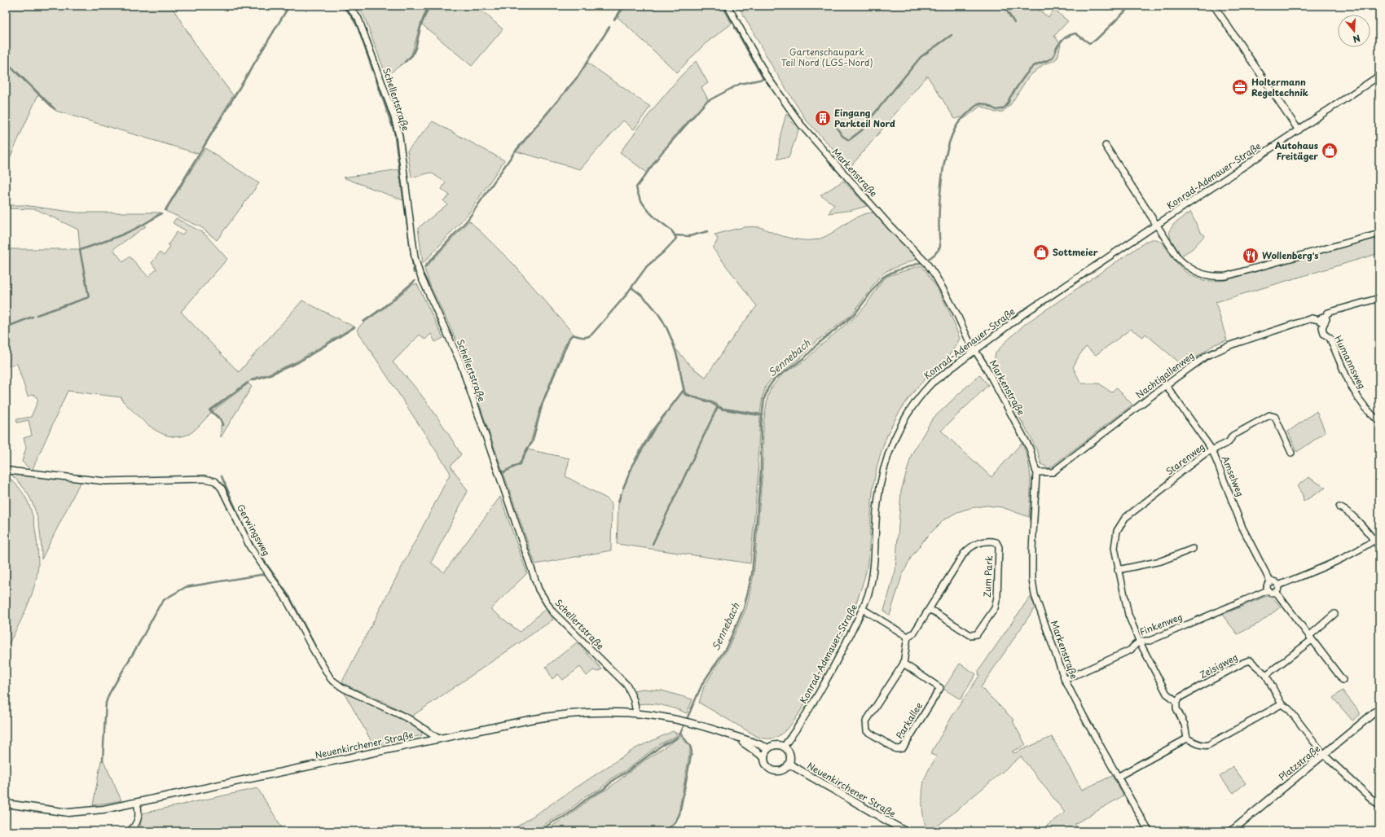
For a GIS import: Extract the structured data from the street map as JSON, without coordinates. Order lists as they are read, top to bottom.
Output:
{
  "streets": {
    "street": [
      "Schellertstraße",
      "Markenstraße",
      "Konrad-Adenauer-Straße",
      "Humannsweg",
      "Nachtigallenweg",
      "Starenweg",
      "Amselweg",
      "Gerwingsweg",
      "Zum Park",
      "Finkenweg",
      "Zeisigweg",
      "Parkallee",
      "Neuenkirchener Straße",
      "Platzstraße"
    ]
  },
  "crossings": [
    ["Schellertstraße", "Neuenkirchener Straße"],
    ["Markenstraße", "Konrad-Adenauer-Straße"],
    ["Markenstraße", "Nachtigallenweg"],
    ["Markenstraße", "Finkenweg"],
    ["Konrad-Adenauer-Straße", "Neuenkirchener Straße"],
    ["Humannsweg", "Nachtigallenweg"],
    ["Nachtigallenweg", "Amselweg"],
    ["Starenweg", "Amselweg"],
    ["Starenweg", "Finkenweg"],
    ["Amselweg", "Finkenweg"],
    ["Gerwingsweg", "Neuenkirchener Straße"],
    ["Zum Park", "Parkallee"],
    ["Zeisigweg", "Platzstraße"]
  ],
  "water": ["Sennebach"],
  "parks": ["Gartenschaupark Teil Nord (LGS-Nord)"],
  "places": {
    "office": ["Holtermann Regeltechnik"],
    "building": ["Eingang Parkteil Nord"],
    "shop": ["Autohaus Freitäger", "Sottmeier"],
    "restaurant": ["Wollenberg's"]
  },
  "north": "bottom"
}
